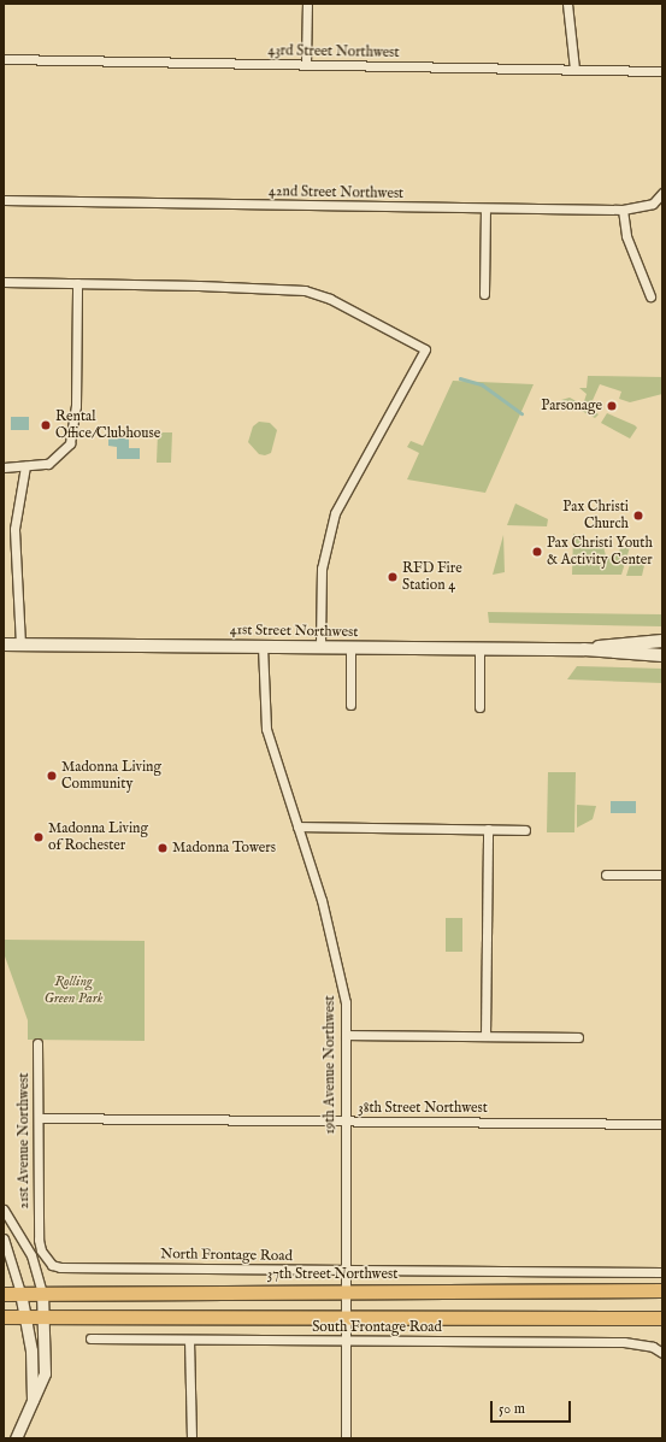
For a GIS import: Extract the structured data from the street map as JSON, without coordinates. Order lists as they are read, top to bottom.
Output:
{
  "streets": {
    "main road": ["41st Street Northwest", "37th Street Northwest"],
    "street": [
      "43rd Street Northwest",
      "42nd Street Northwest",
      "19th Avenue Northwest",
      "38th Street Northwest",
      "21st Avenue Northwest",
      "North Frontage Road",
      "South Frontage Road"
    ]
  },
  "crossings": [
    ["41st Street Northwest", "19th Avenue Northwest"],
    ["19th Avenue Northwest", "38th Street Northwest"],
    ["19th Avenue Northwest", "North Frontage Road"],
    ["19th Avenue Northwest", "37th Street Northwest"],
    ["19th Avenue Northwest", "South Frontage Road"],
    ["38th Street Northwest", "21st Avenue Northwest"],
    ["21st Avenue Northwest", "North Frontage Road"]
  ],
  "parks": ["Rolling Green Park"],
  "places": [
    "Parsonage",
    "Rental Office/Clubhouse",
    "Pax Christi Church",
    "Pax Christi Youth & Activity Center",
    "RFD Fire Station 4",
    "Madonna Living Community",
    "Madonna Living of Rochester",
    "Madonna Towers"
  ],
  "scale_bar": "50 m"
}
